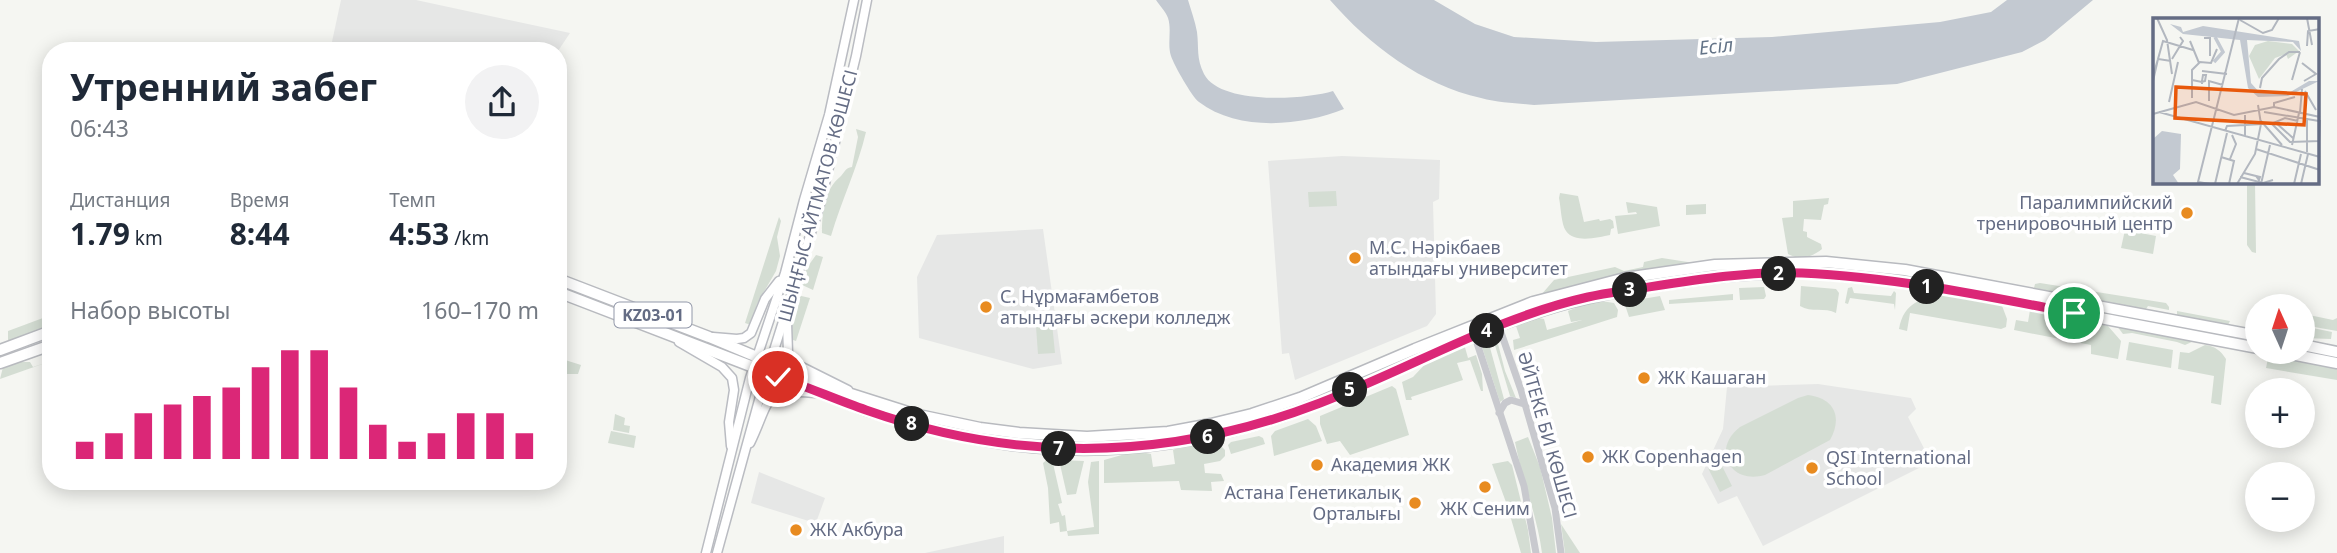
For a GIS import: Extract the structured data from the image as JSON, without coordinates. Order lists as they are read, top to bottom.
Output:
{
  "streets": {
    "main road": ["ШЫҢҒЫС АЙТМАТОВ КӨШЕСІ", "KZ03-01"],
    "street": ["ӘЙТЕКЕ БИ КӨШЕСІ"]
  },
  "crossings": [
    ["ШЫҢҒЫС АЙТМАТОВ КӨШЕСІ", "KZ03-01"],
    ["KZ03-01", "ӘЙТЕКЕ БИ КӨШЕСІ"]
  ],
  "water": ["Есіл"],
  "places": [
    "Паралимпийский тренировочный центр",
    "М.С. Нәрікбаев атындағы университет",
    "С. Нұрмағамбетов атындағы әскери колледж",
    "ЖК Кашаган",
    "ЖК Copenhagen",
    "Академия ЖК",
    "QSI International School",
    "ЖК Сеним",
    "Астана Генетикалық Орталығы",
    "ЖК Акбура"
  ],
  "north": "top",
  "page": {
    "heading": ["Утренний забег", "06:43"],
    "stats": [
      ["Дистанция", "1.79 km"],
      ["Время", "8:44"],
      ["Темп", "4:53 /km"]
    ],
    "pins": [
      "2",
      "1",
      "3",
      "4",
      "5",
      "8",
      "6",
      "7"
    ],
    "chart": ["Набор высоты", "160–170 m"],
    "map_buttons": ["+", "−"]
  }
}
